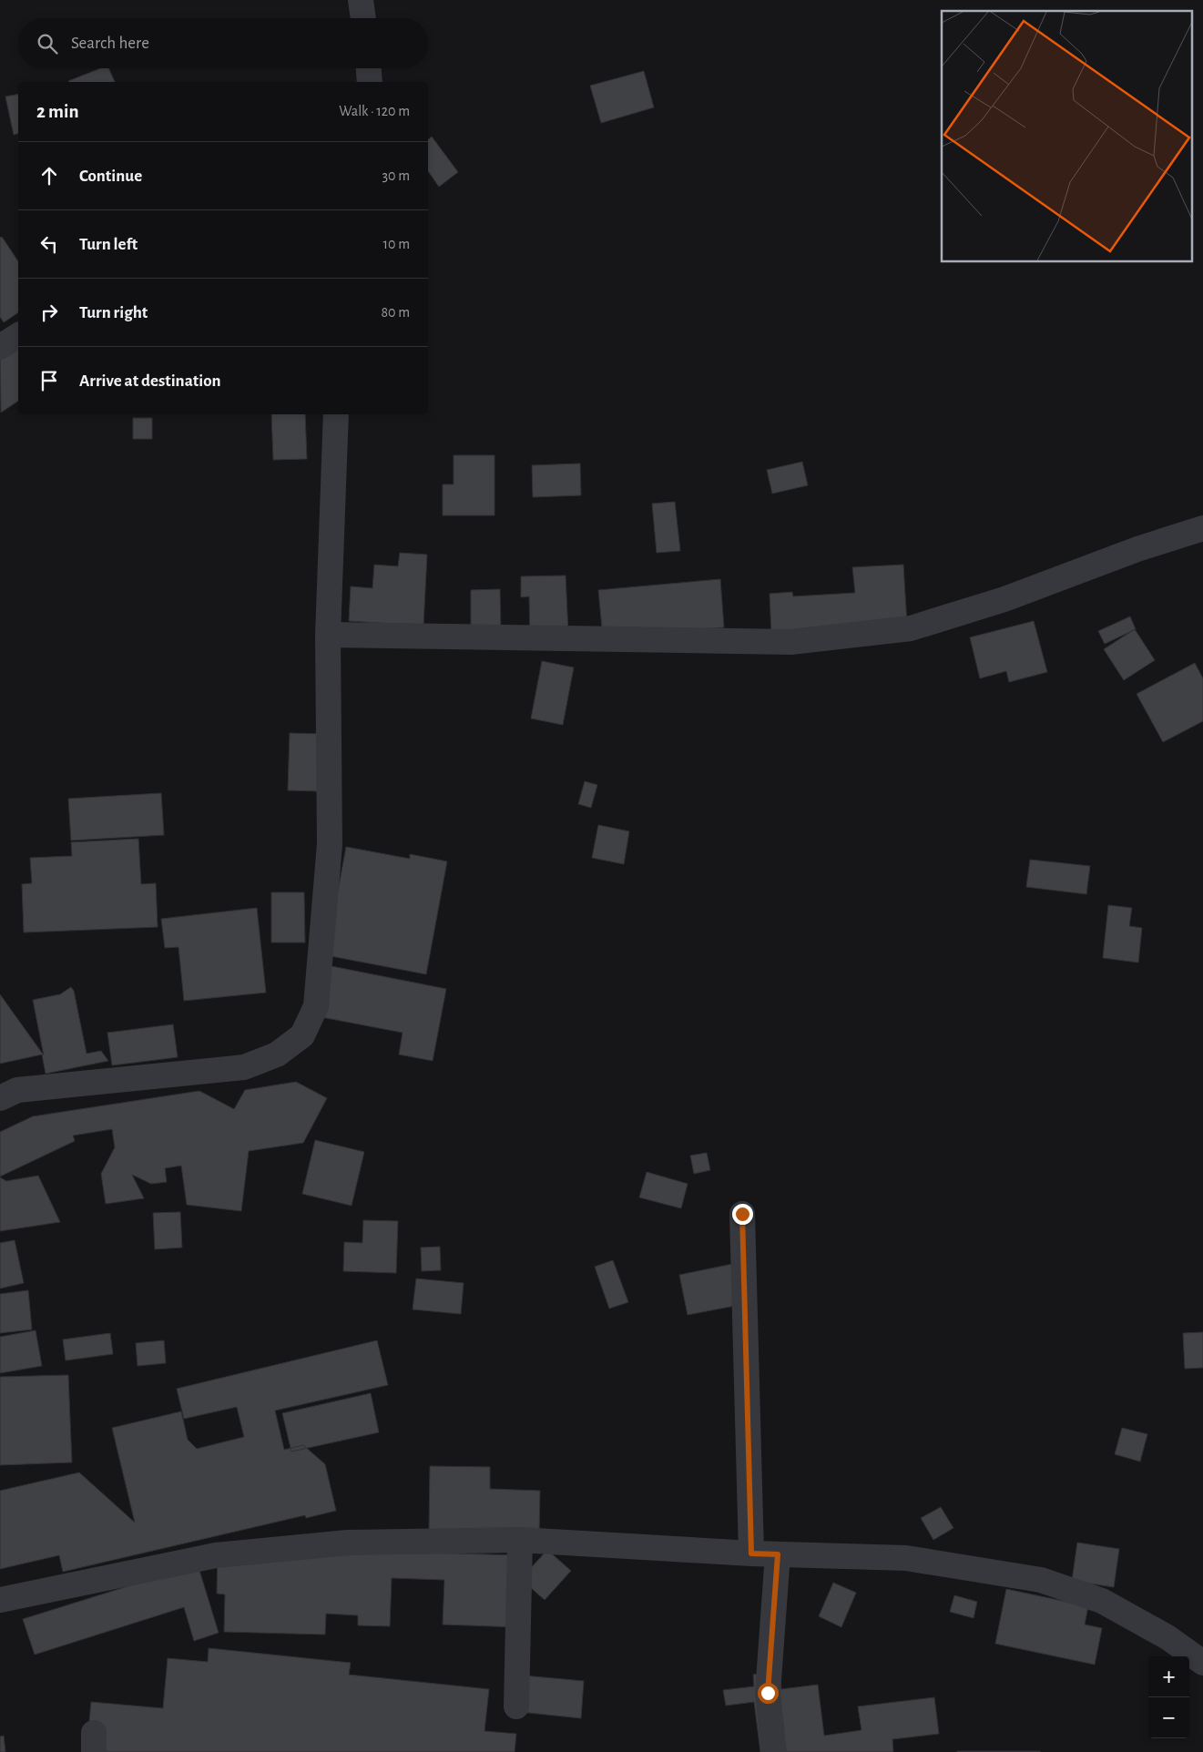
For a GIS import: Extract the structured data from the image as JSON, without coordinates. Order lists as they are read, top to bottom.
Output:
{
  "page": {
    "search": "Search here",
    "heading": ["2 min", "Walk · 120 m"],
    "list": [
      ["Continue", "30 m"],
      ["Turn left", "10 m"],
      ["Turn right", "80 m"],
      "Arrive at destination"
    ],
    "map_buttons": ["+", "−"]
  }
}
